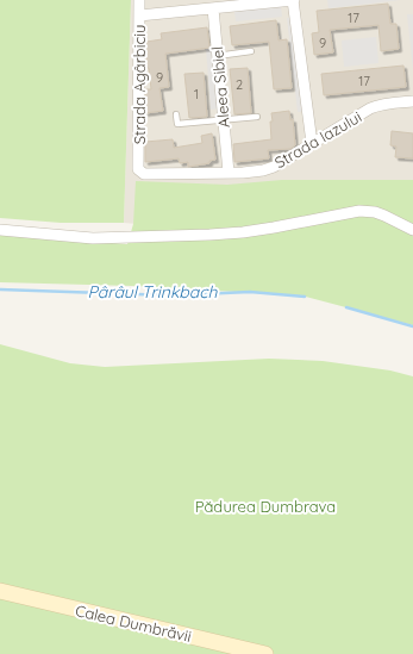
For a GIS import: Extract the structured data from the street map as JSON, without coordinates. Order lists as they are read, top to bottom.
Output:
{
  "streets": {
    "main road": ["Calea Dumbrăvii"],
    "street": ["Strada Agârbiciu", "Aleea Sibiel", "Strada Iazului"]
  },
  "crossings": [
    ["Strada Agârbiciu", "Strada Iazului"],
    ["Aleea Sibiel", "Strada Iazului"]
  ],
  "water": ["Pârâul Trinkbach"],
  "parks": ["Pădurea Dumbrava"],
  "house_numbers": [
    "17",
    "9",
    "9",
    "17",
    "2",
    "1"
  ]
}
